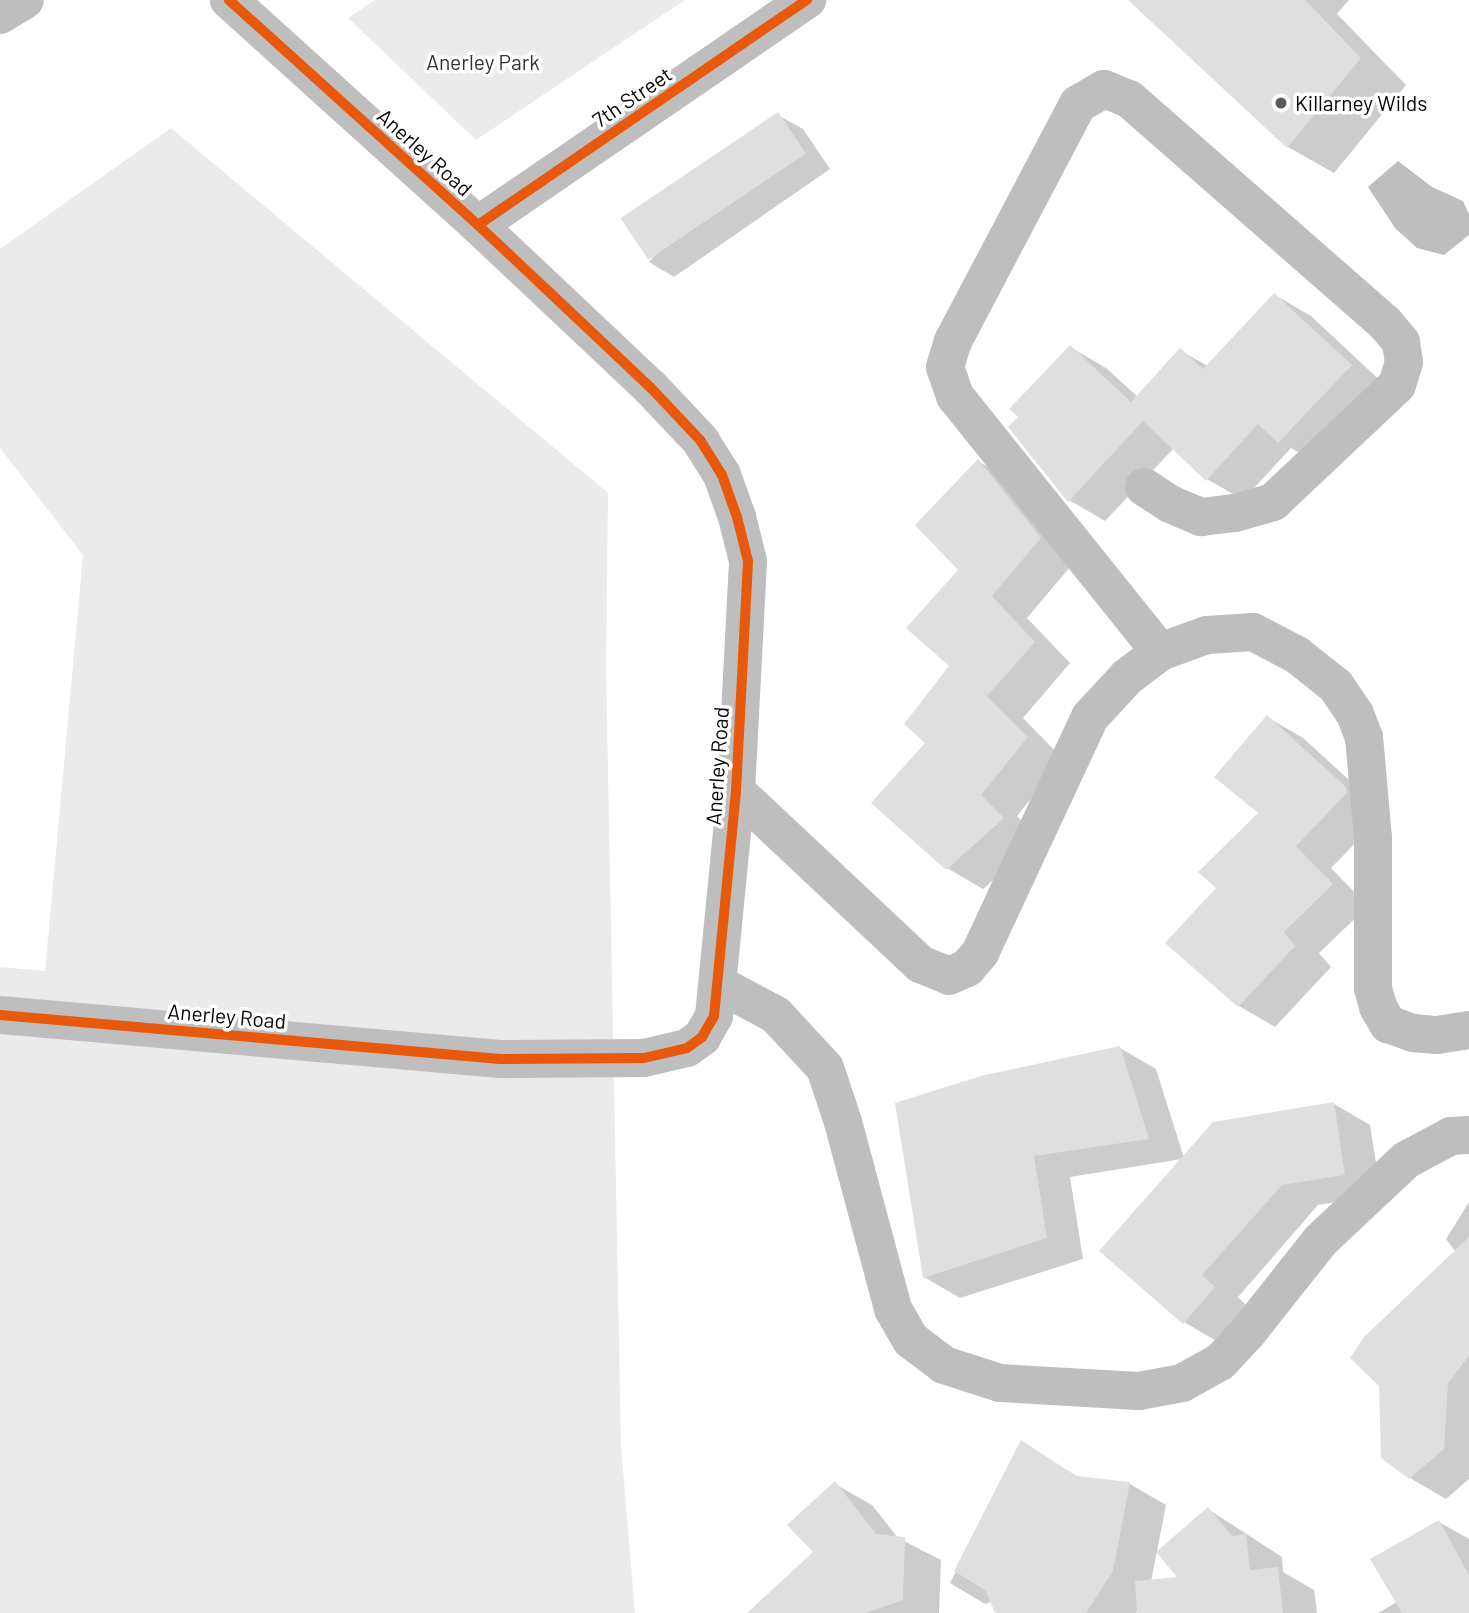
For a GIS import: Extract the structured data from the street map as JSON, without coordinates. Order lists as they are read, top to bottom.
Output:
{
  "streets": {
    "main road": ["7th Street", "Anerley Road"]
  },
  "crossings": [
    ["7th Street", "Anerley Road"]
  ],
  "parks": ["Anerley Park"],
  "places": ["Killarney Wilds"]
}
